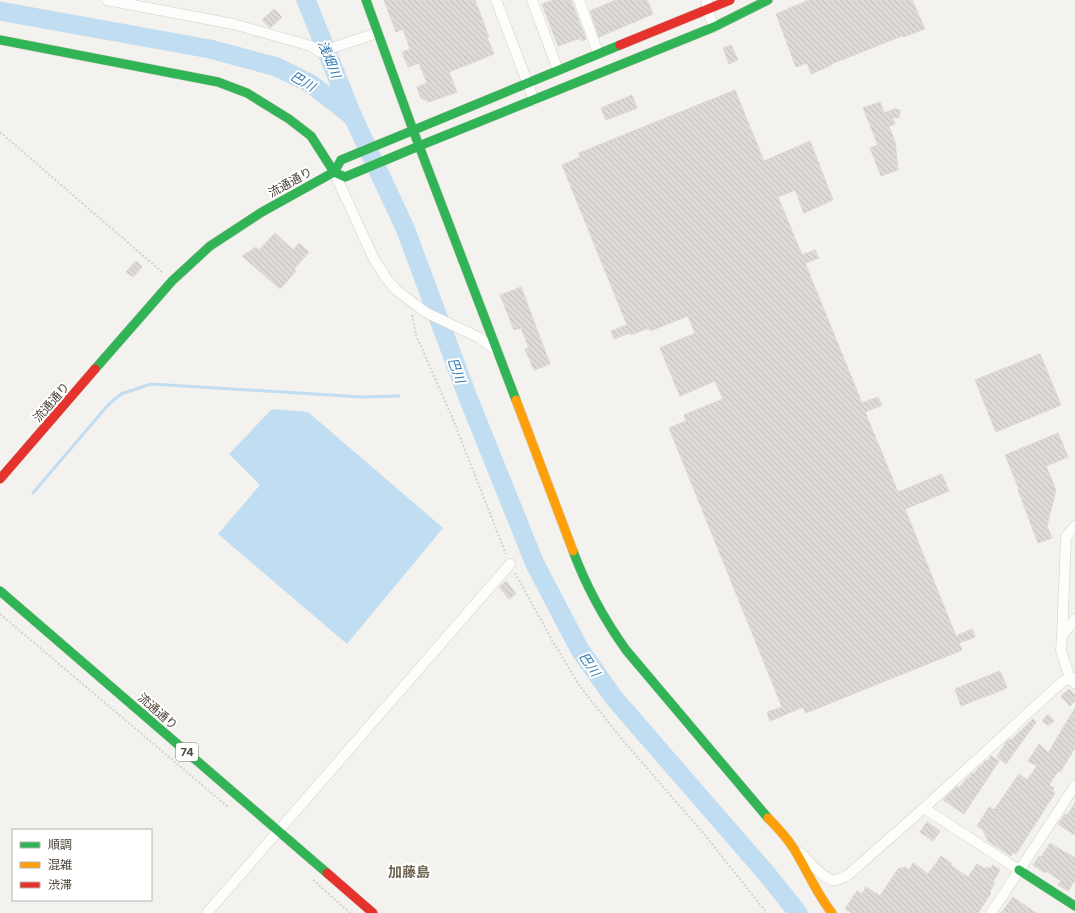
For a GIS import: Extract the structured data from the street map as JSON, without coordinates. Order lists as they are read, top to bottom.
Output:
{
  "streets": {
    "street": ["流通通り", "74"]
  },
  "districts": ["加藤島"],
  "water": ["浅畑川", "巴川"],
  "legend": ["順調", "混雑", "渋滞"]
}
